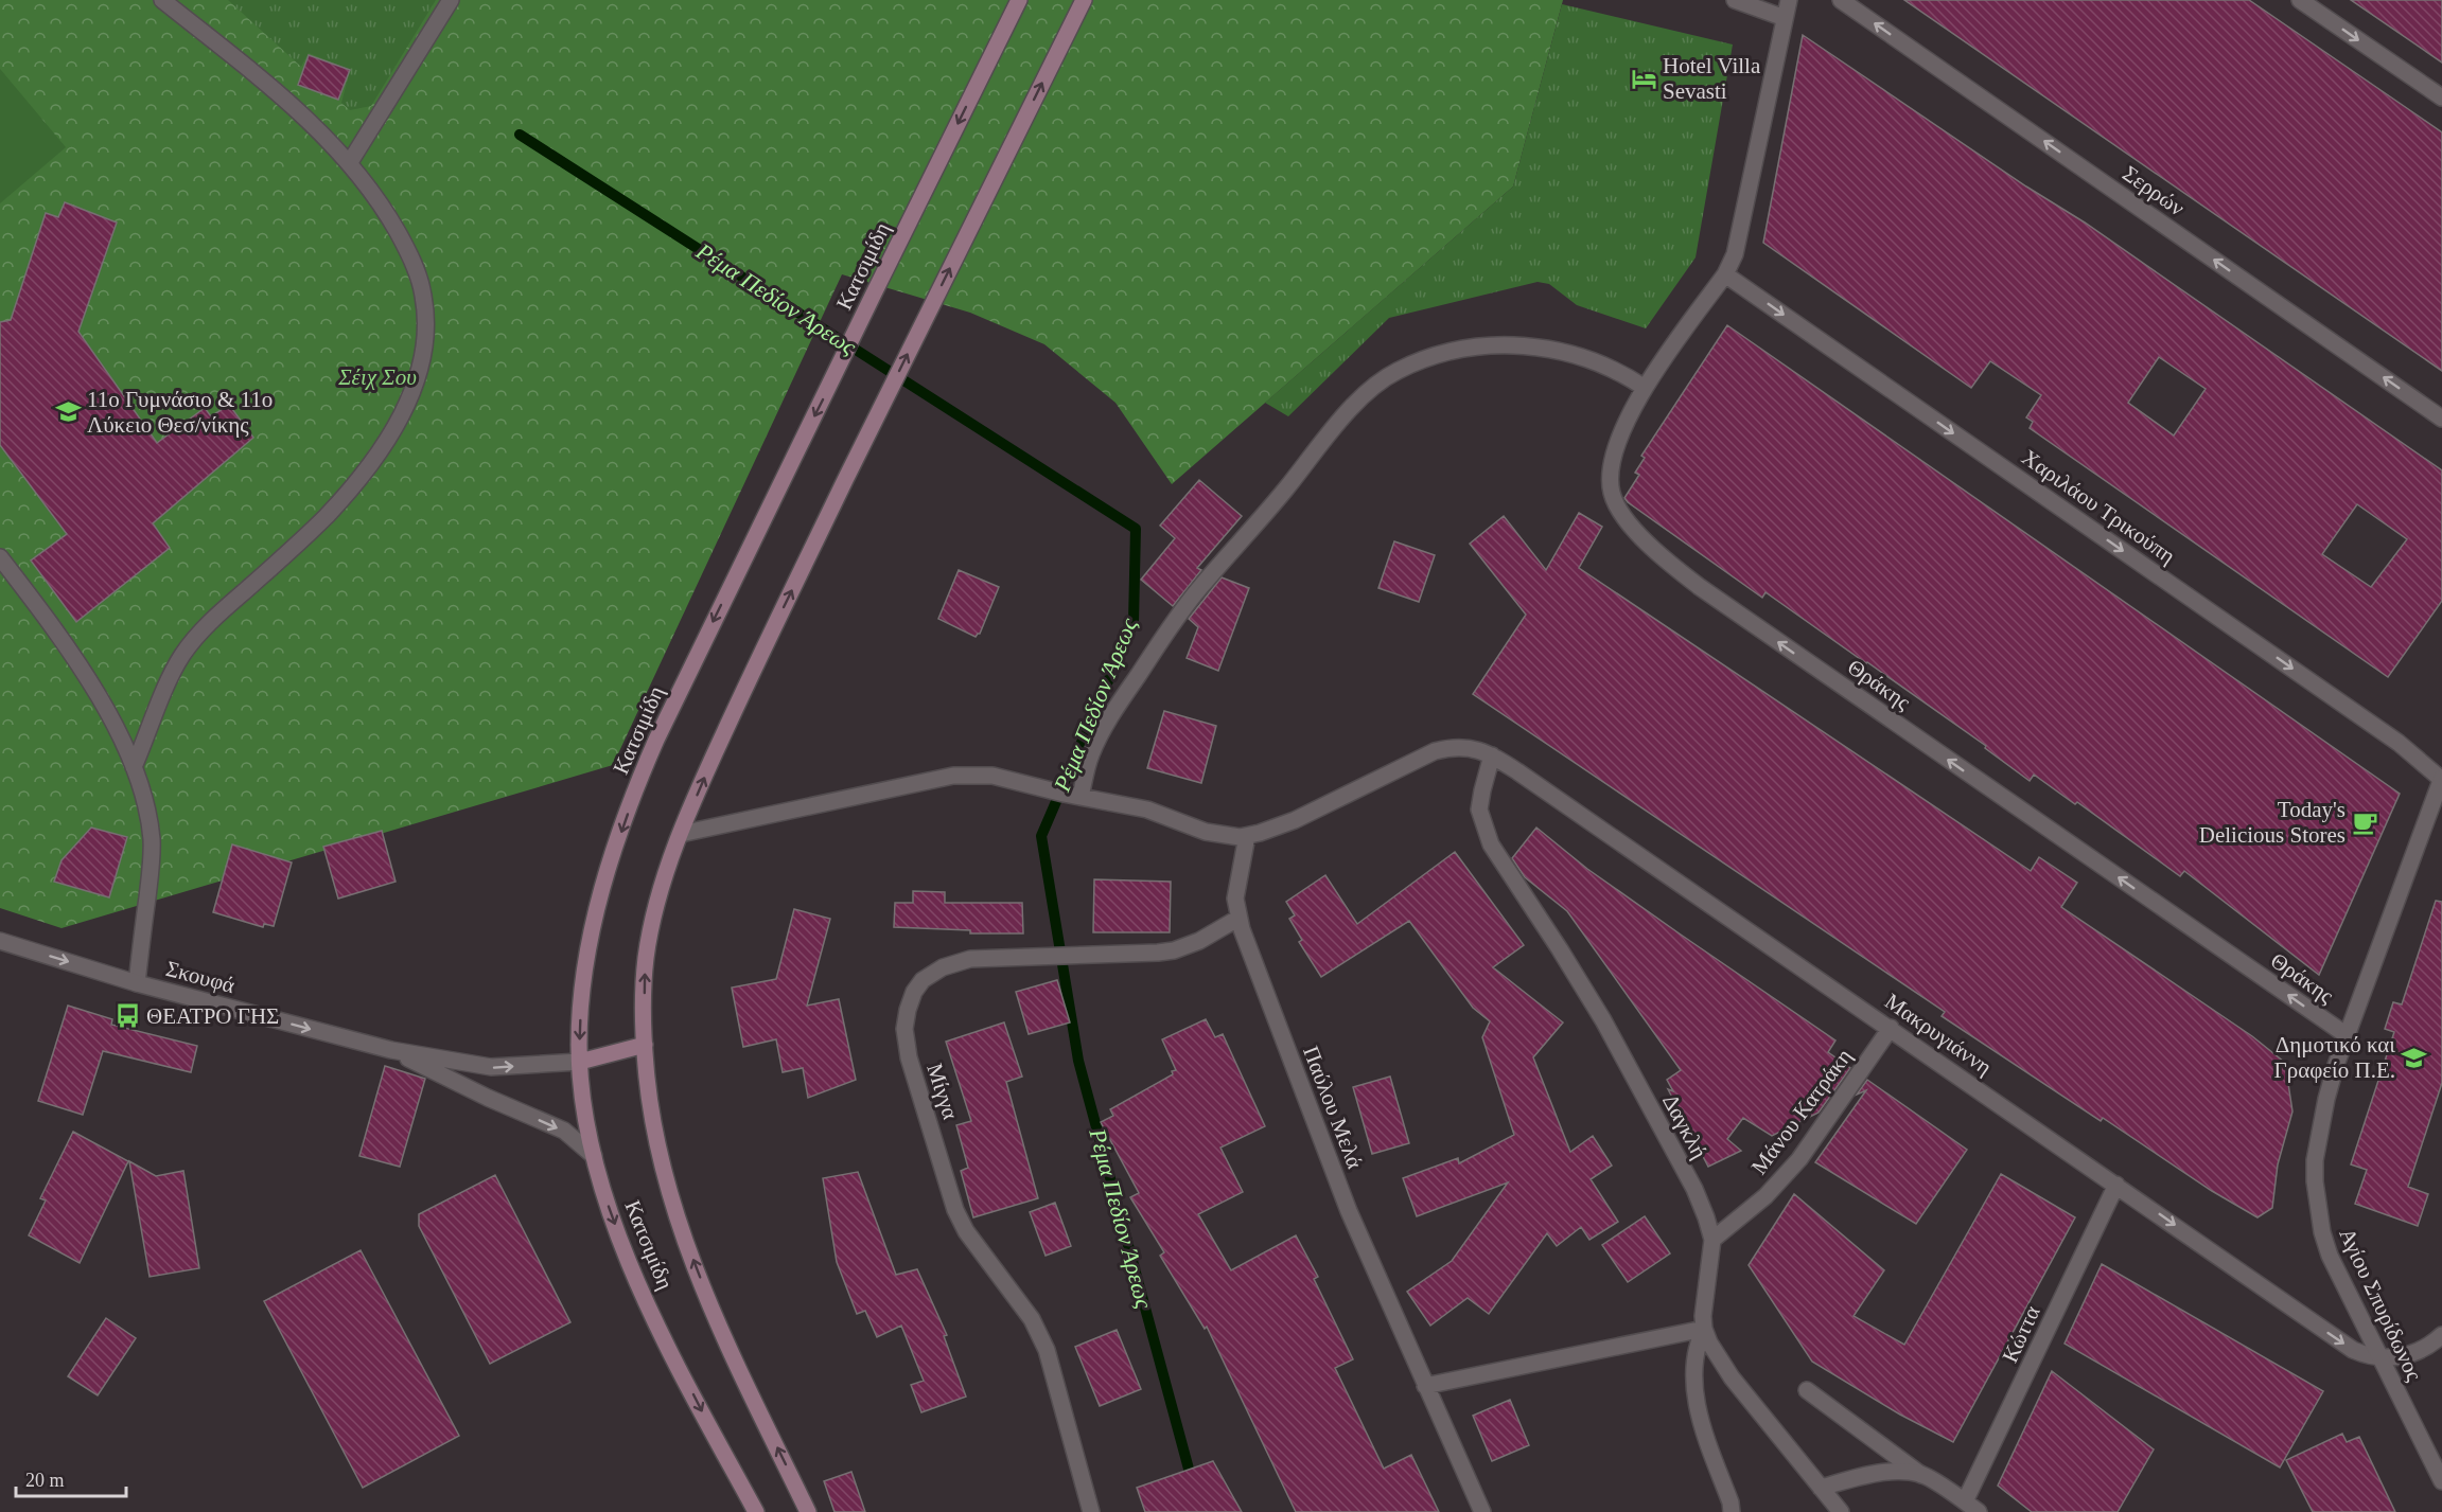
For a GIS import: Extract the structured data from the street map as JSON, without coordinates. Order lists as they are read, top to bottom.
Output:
{
  "streets": {
    "main road": ["Κατσιμίδη"],
    "street": [
      "Σερρών",
      "Χαριλάου Τρικούπη",
      "Θράκης",
      "Σκουφά",
      "Μακρυγιάννη",
      "Μίγγα",
      "Παύλου Μελά",
      "Μάνου Κατράκη",
      "Δαγκλή",
      "Αγίου Σπυρίδωνος",
      "Κώττα"
    ]
  },
  "crossings": [
    ["Κατσιμίδη", "Σκουφά"],
    ["Χαριλάου Τρικούπη", "Θράκης"],
    ["Χαριλάου Τρικούπη", "Αγίου Σπυρίδωνος"],
    ["Θράκης", "Αγίου Σπυρίδωνος"],
    ["Μακρυγιάννη", "Παύλου Μελά"],
    ["Μακρυγιάννη", "Μάνου Κατράκη"],
    ["Μακρυγιάννη", "Δαγκλή"],
    ["Μακρυγιάννη", "Αγίου Σπυρίδωνος"],
    ["Μακρυγιάννη", "Κώττα"],
    ["Μίγγα", "Παύλου Μελά"],
    ["Μάνου Κατράκη", "Δαγκλή"]
  ],
  "one_way": [
    "Σερρών",
    "Χαριλάου Τρικούπη",
    "Θράκης",
    "Σκουφά"
  ],
  "water": ["Ρέμα Πεδίον Άρεως"],
  "parks": ["Σέιχ Σου"],
  "places": {
    "hotel": ["Hotel Villa Sevasti"],
    "school or university": ["11ο Γυμνάσιο & 11ο Λύκειο Θεσ/νίκης", "Δημοτικό και Γραφείο Π.Ε."],
    "cafe": ["Today's Delicious Stores"],
    "bus stop": ["ΘΕΑΤΡΟ ΓΗΣ"]
  },
  "scale_bar": "20 m"
}
